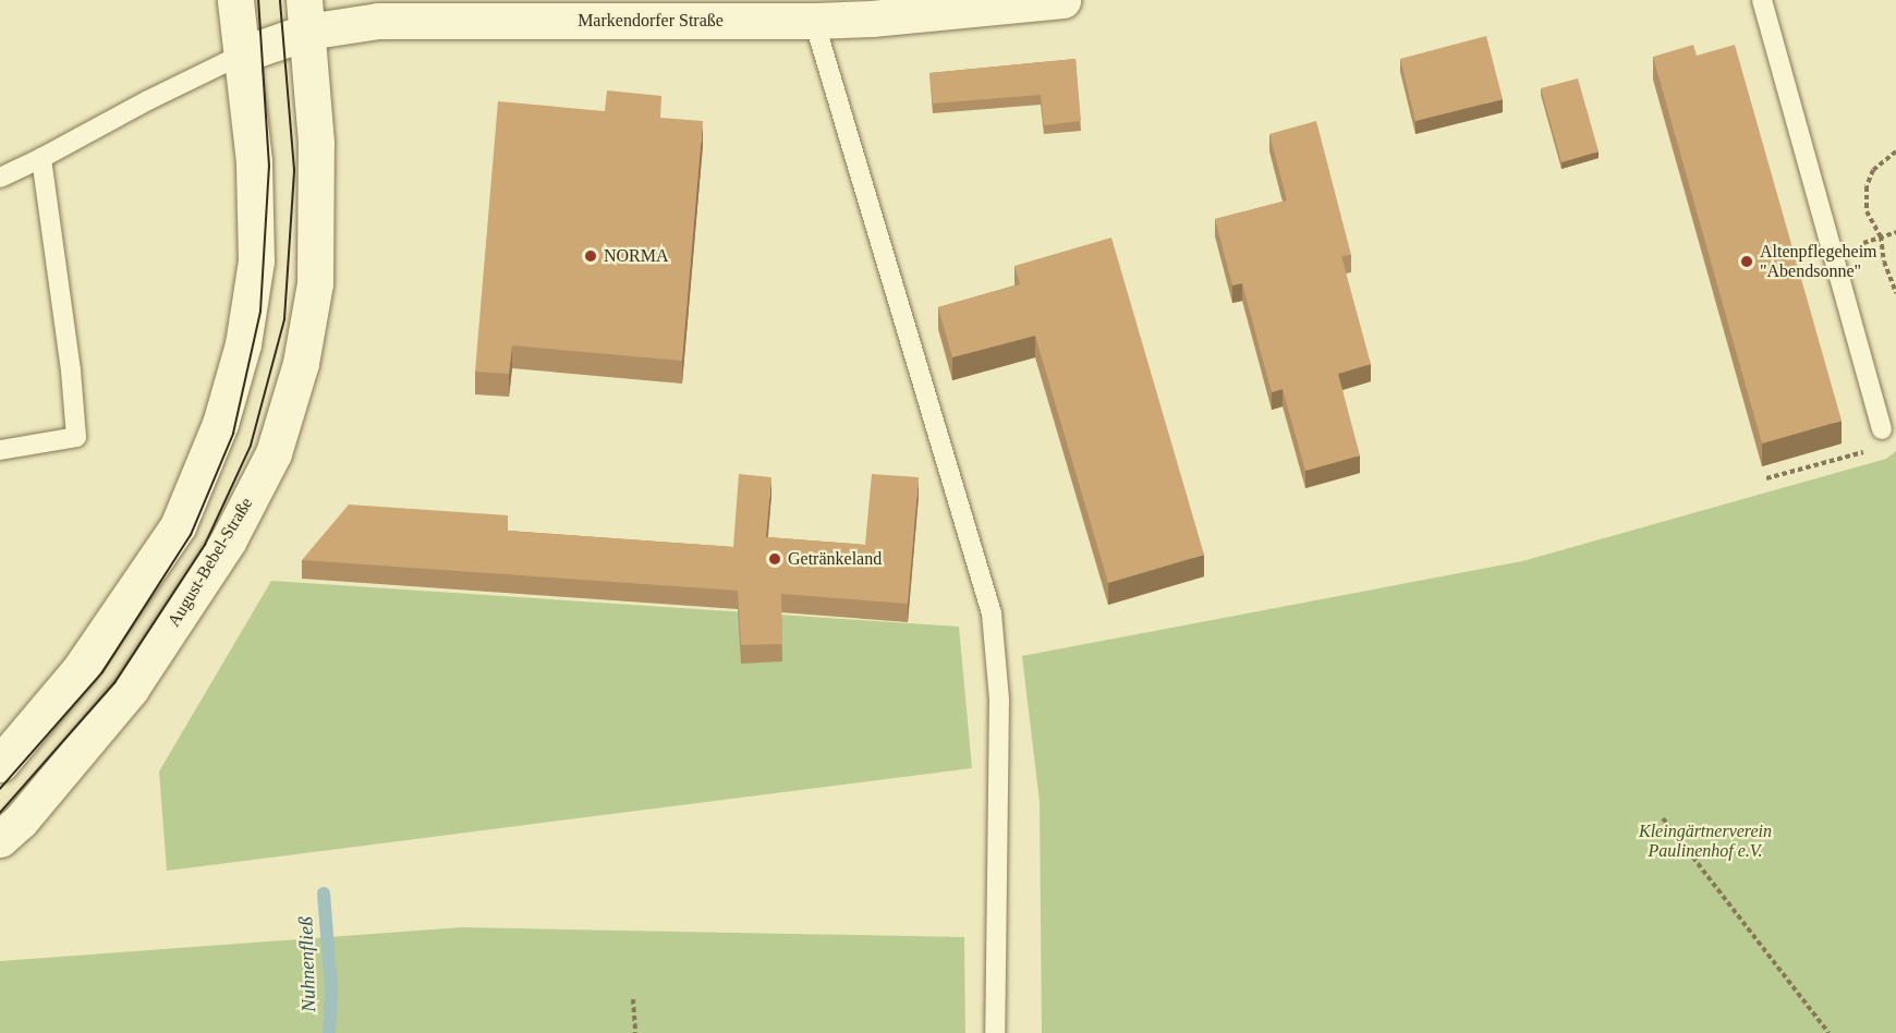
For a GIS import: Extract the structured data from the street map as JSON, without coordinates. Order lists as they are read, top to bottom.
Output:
{
  "streets": {
    "street": ["Markendorfer Straße", "August-Bebel-Straße"]
  },
  "crossings": [
    ["Markendorfer Straße", "August-Bebel-Straße"]
  ],
  "water": ["Nuhnenfließ"],
  "parks": ["Kleingärtnerverein Paulinenhof e.V."],
  "places": ["NORMA", "Altenpflegeheim \"Abendsonne\"", "Getränkeland"]
}
